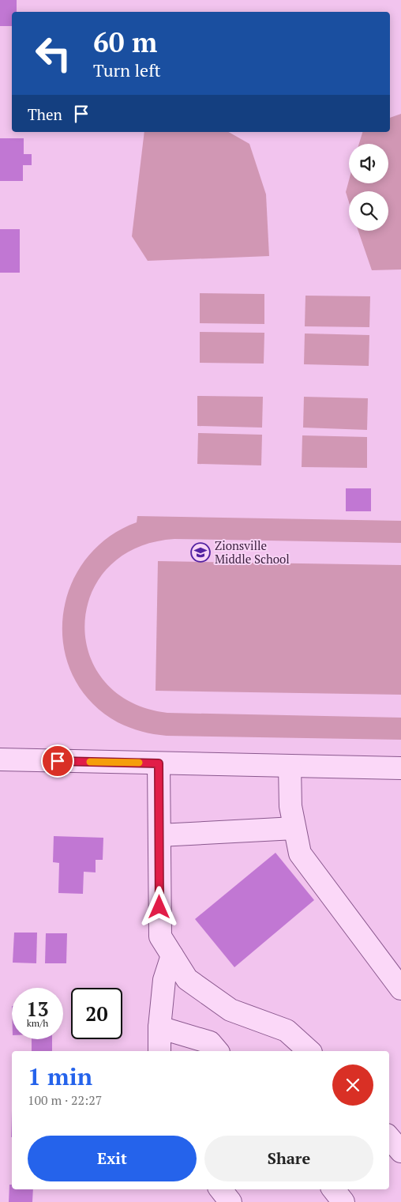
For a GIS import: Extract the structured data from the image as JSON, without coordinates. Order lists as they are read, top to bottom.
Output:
{
  "places": {
    "school or university": ["Zionsville Middle School"]
  },
  "page": {
    "turn": ["60 m", "Turn left"],
    "then": "Then",
    "speed": "13 km/h",
    "limit": "20",
    "heading": ["1 min", "100 m · 22:27"],
    "buttons": ["Exit", "Share"]
  }
}
